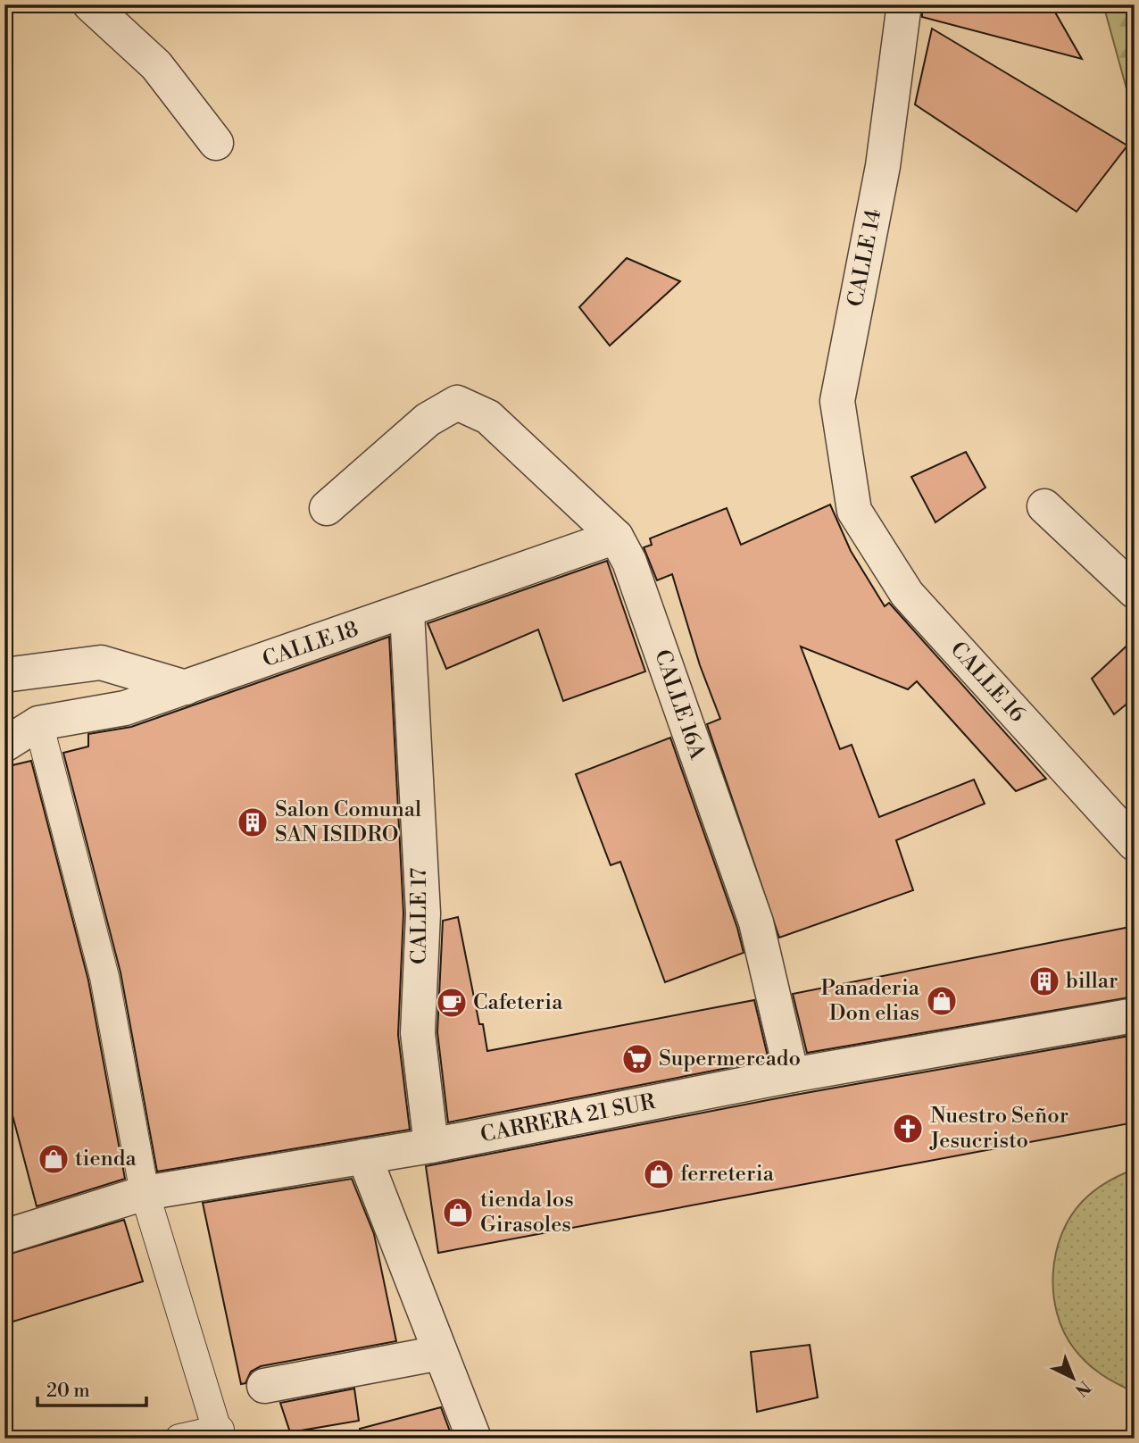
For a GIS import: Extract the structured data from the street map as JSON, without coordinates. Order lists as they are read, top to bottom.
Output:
{
  "streets": {
    "street": [
      "CALLE 14",
      "CALLE 18",
      "CALLE 16",
      "CALLE 16A",
      "CALLE 17",
      "CARRERA 21 SUR"
    ]
  },
  "crossings": [
    ["CALLE 14", "CALLE 16"],
    ["CALLE 18", "CALLE 16A"],
    ["CALLE 18", "CALLE 17"],
    ["CALLE 16A", "CARRERA 21 SUR"],
    ["CALLE 17", "CARRERA 21 SUR"]
  ],
  "places": {
    "building": ["Salon Comunal SAN ISIDRO", "billar"],
    "shop": [
      "Panaderia Don elias",
      "tienda",
      "ferreteria",
      "tienda los Girasoles"
    ],
    "cafe": ["Cafeteria"],
    "supermarket": ["Supermercado"],
    "church": ["Nuestro Señor Jesucristo"]
  },
  "scale_bar": "20 m",
  "north": "bottom right"
}
